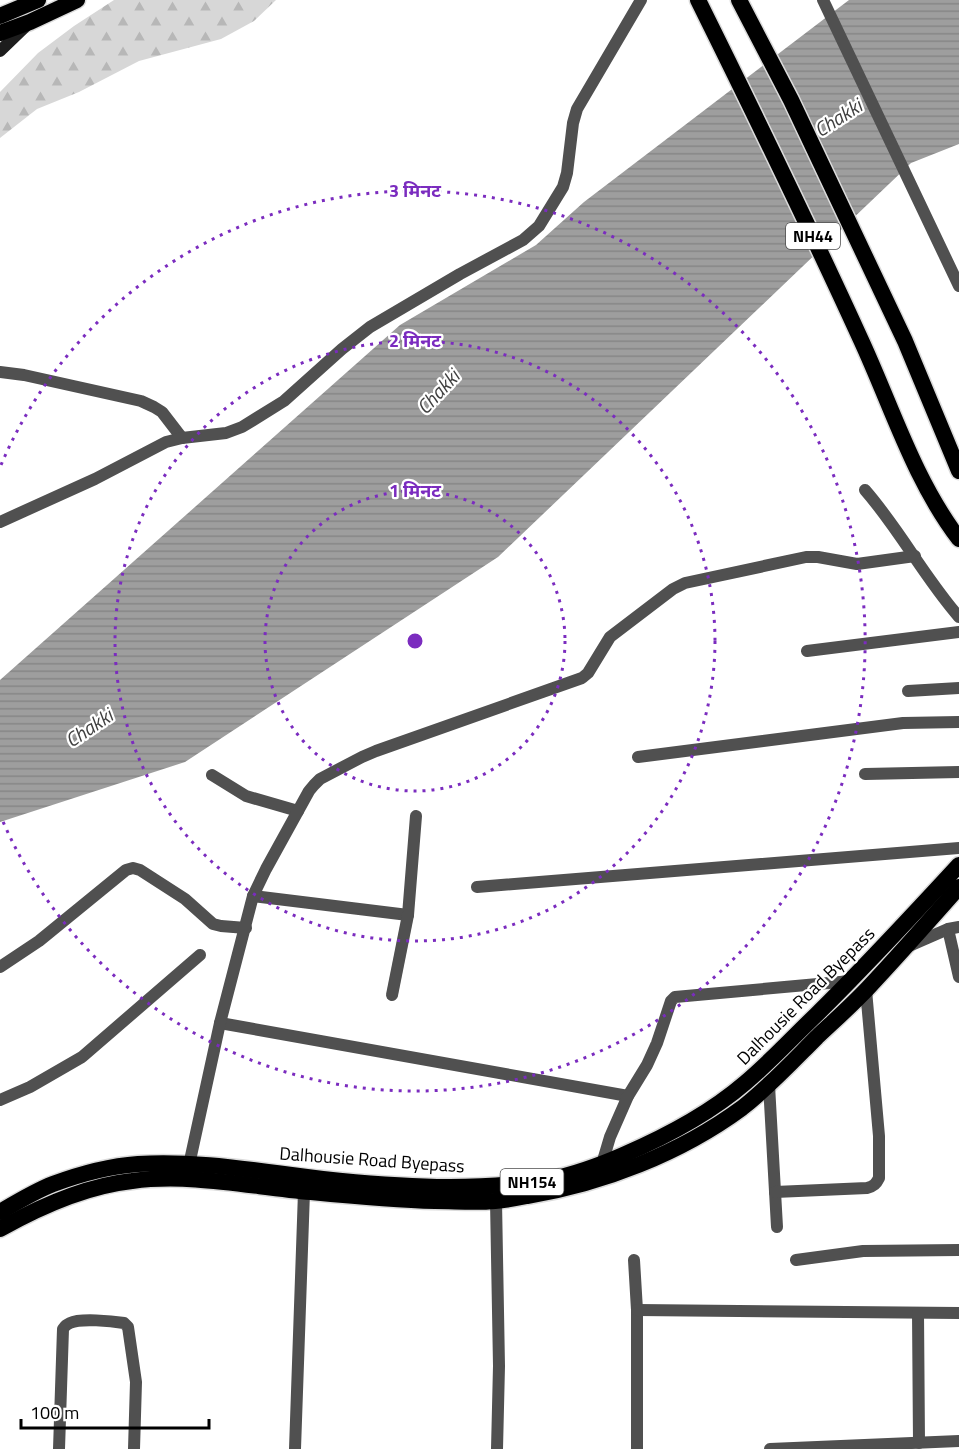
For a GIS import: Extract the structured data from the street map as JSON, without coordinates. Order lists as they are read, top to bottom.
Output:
{
  "streets": {
    "highway": ["NH44", "Dalhousie Road Byepass", "NH154"]
  },
  "water": ["Chakki"],
  "scale_bar": "100 m",
  "rings": ["3 मिनट", "2 मिनट", "1 मिनट"]
}
